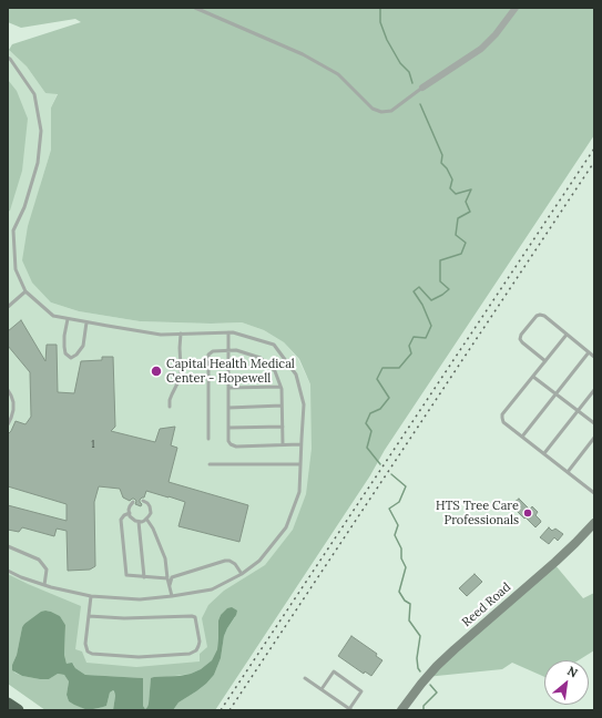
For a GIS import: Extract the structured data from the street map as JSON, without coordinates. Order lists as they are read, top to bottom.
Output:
{
  "streets": {
    "street": ["Reed Road"]
  },
  "places": ["Capital Health Medical Center - Hopewell", "HTS Tree Care Professionals"],
  "house_numbers": ["1"],
  "north": "top right"
}
